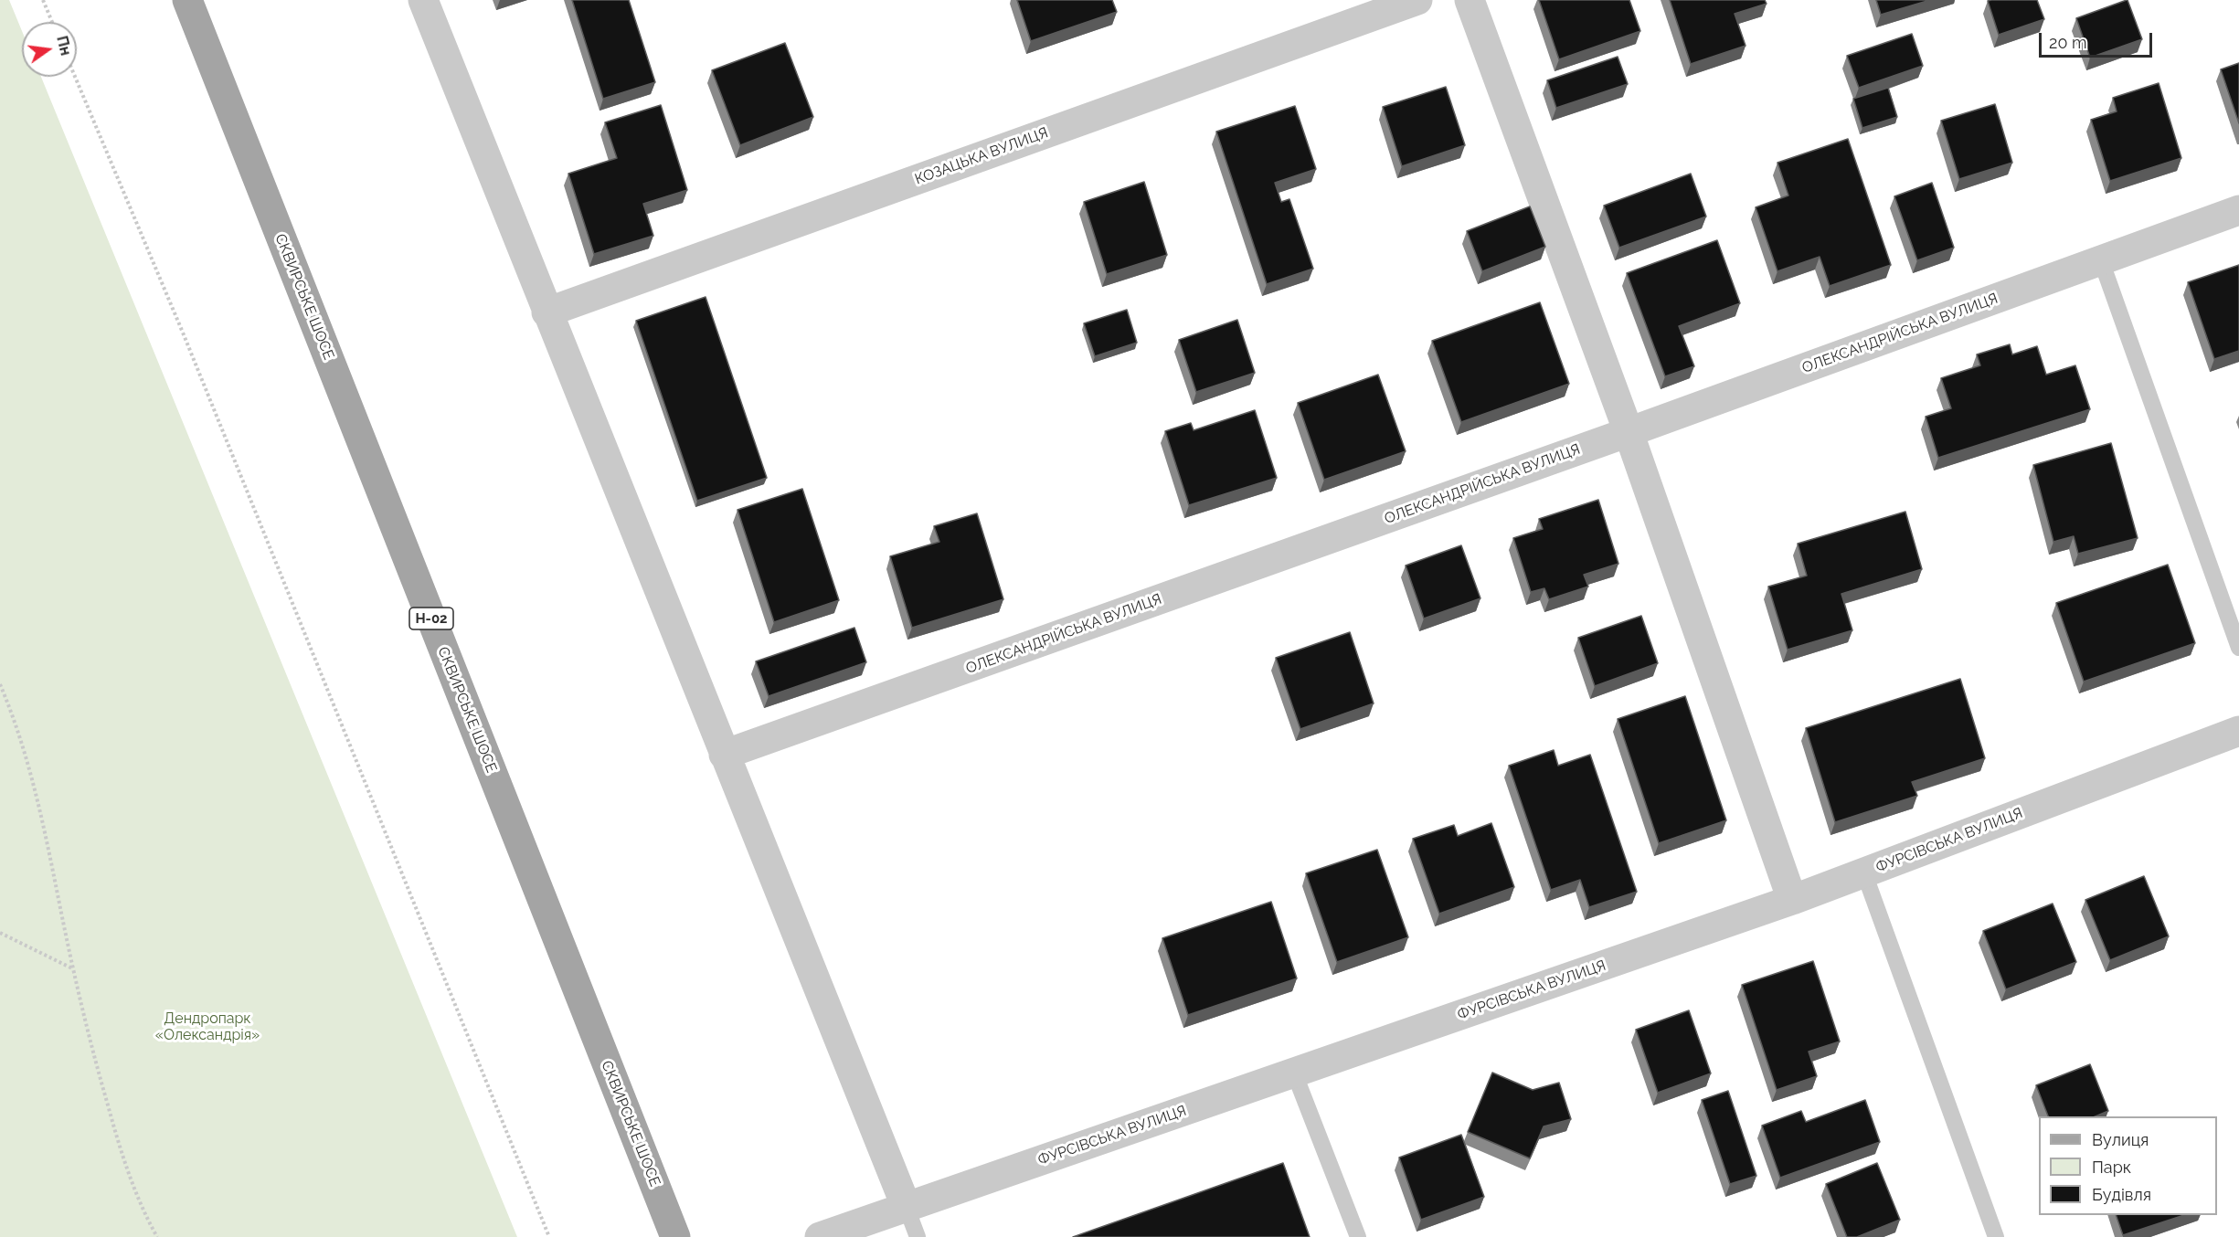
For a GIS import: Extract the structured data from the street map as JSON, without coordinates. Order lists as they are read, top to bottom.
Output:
{
  "streets": {
    "main road": ["СКВИРСЬКЕ ШОСЕ", "Н-02"],
    "street": ["КОЗАЦЬКА ВУЛИЦЯ", "ОЛЕКСАНДРІЙСЬКА ВУЛИЦЯ", "ФУРСІВСЬКА ВУЛИЦЯ"]
  },
  "parks": ["Дендропарк «Олександрія»"],
  "legend": ["Вулиця", "Парк", "Будівля"],
  "scale_bar": "20 m",
  "north": "right"
}
